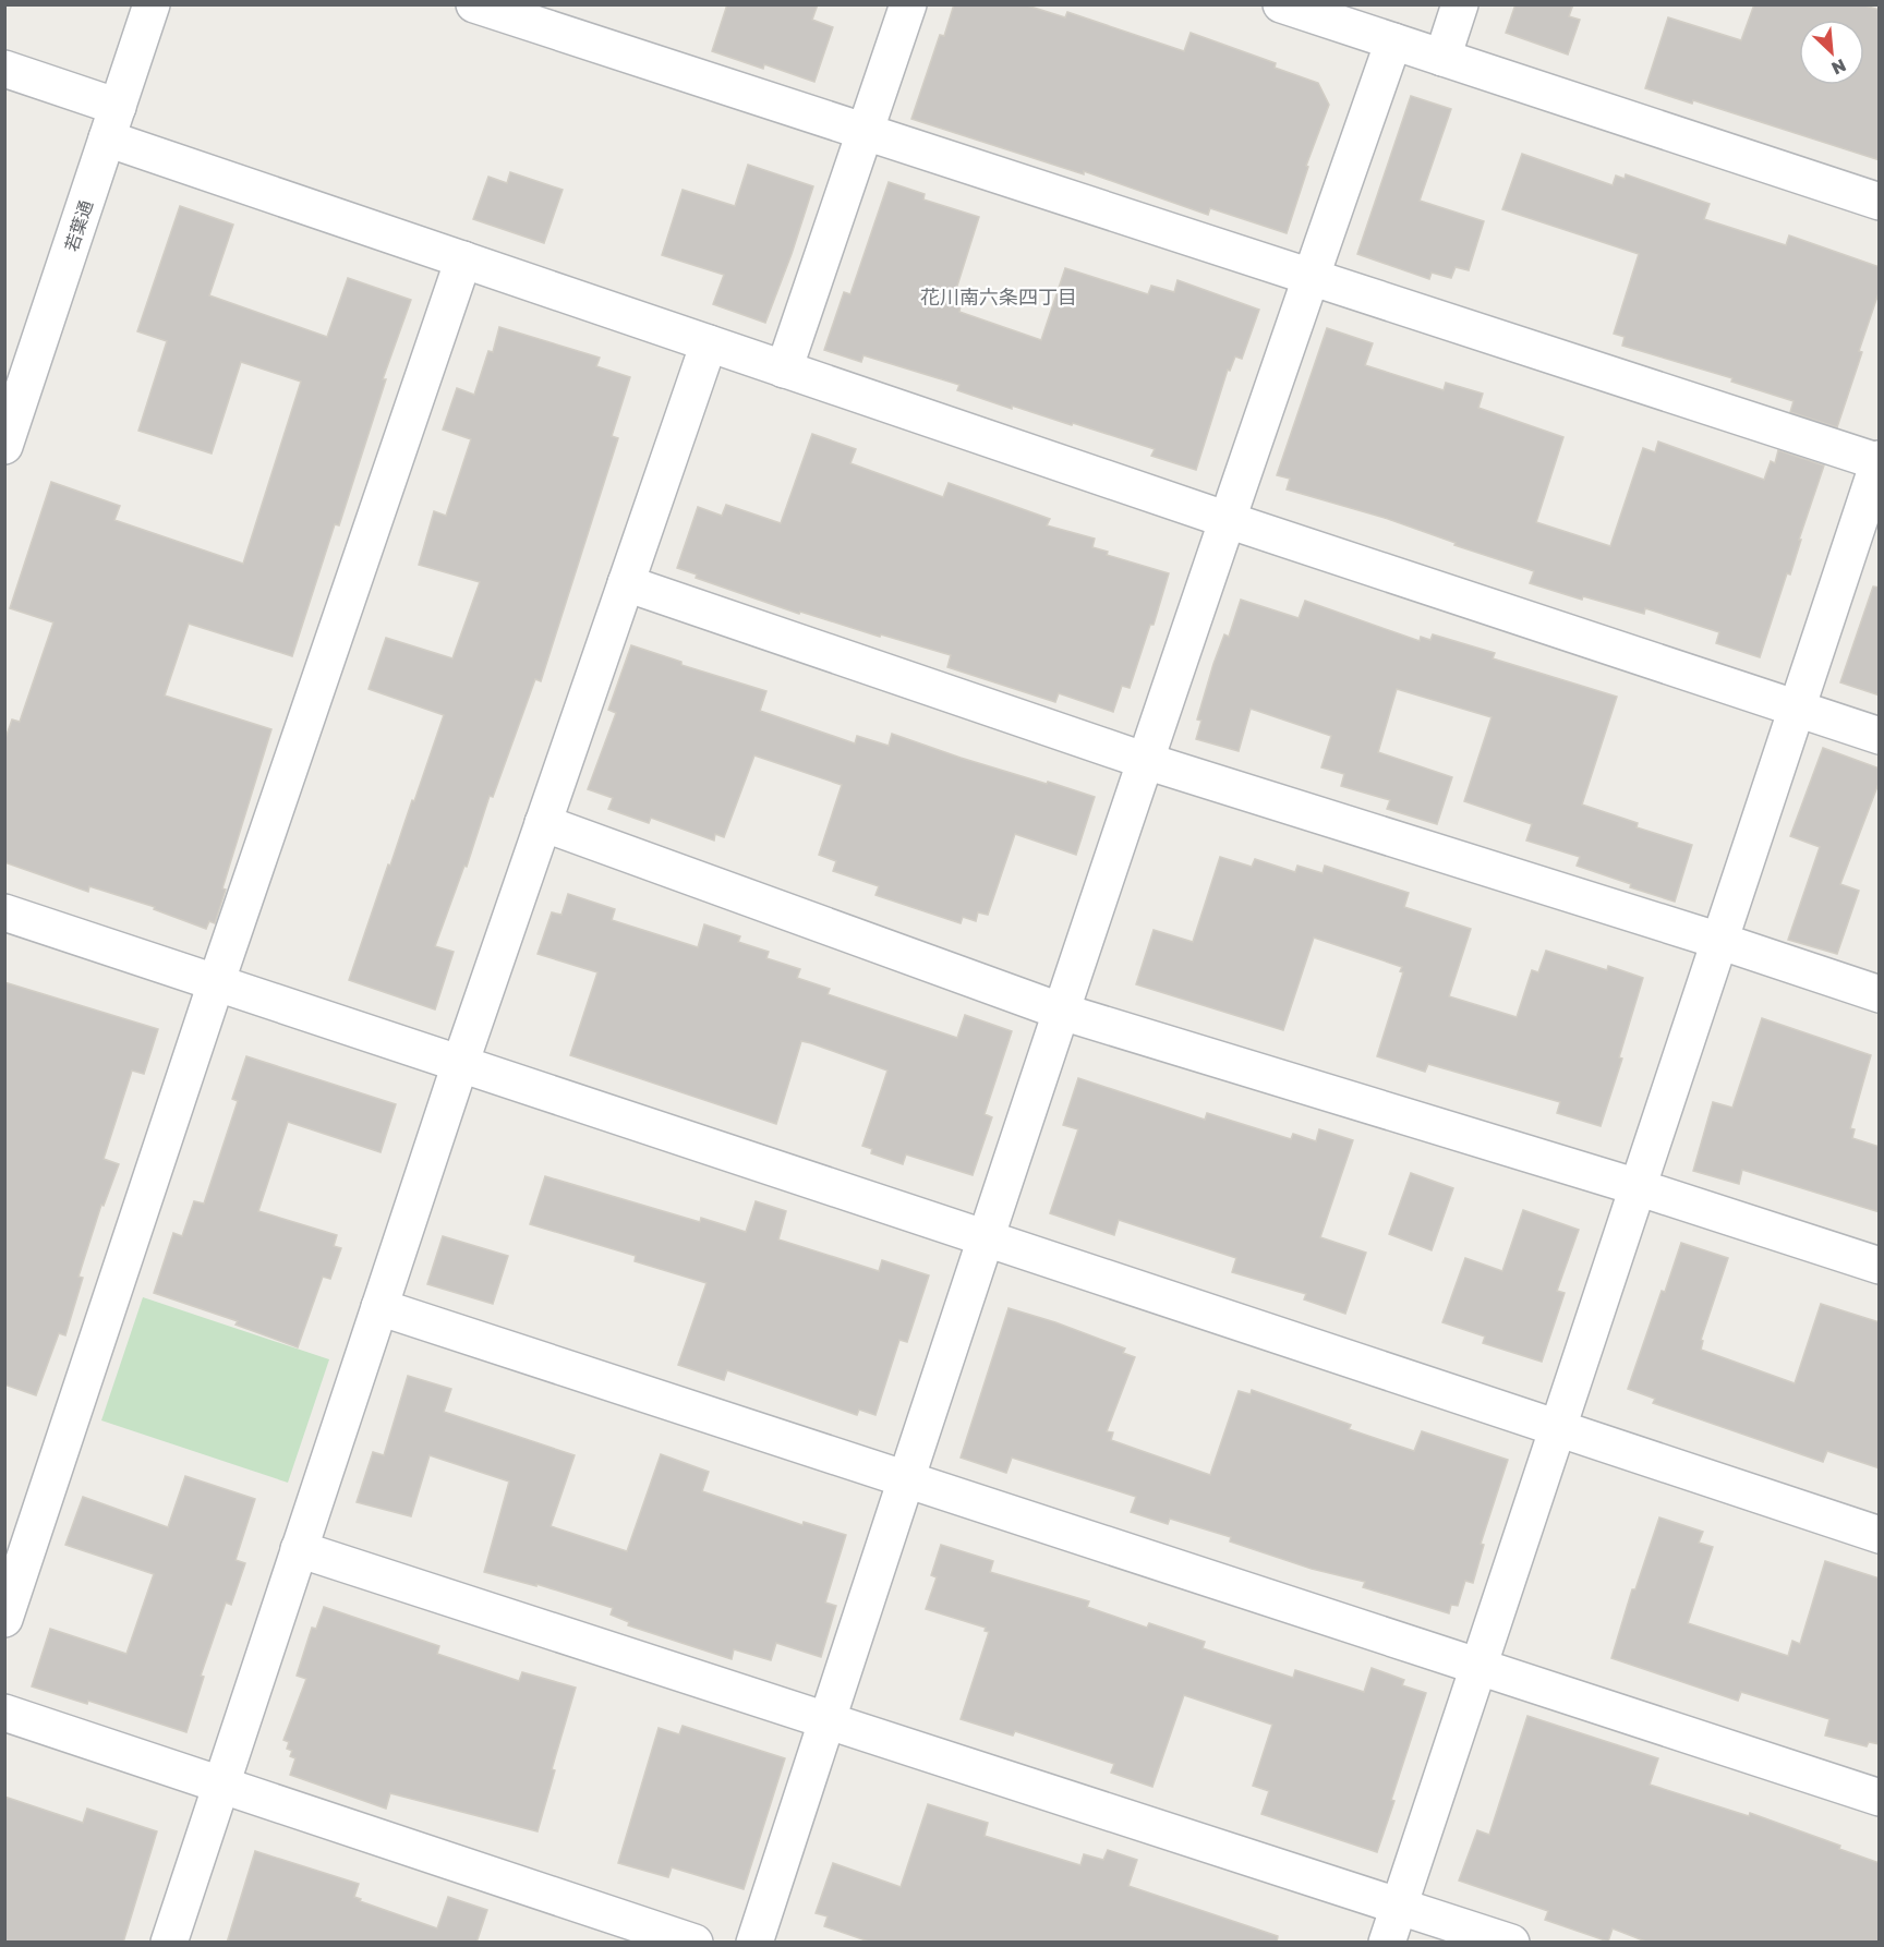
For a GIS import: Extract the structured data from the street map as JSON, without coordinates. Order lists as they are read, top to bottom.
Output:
{
  "streets": {
    "street": ["若葉通"]
  },
  "districts": ["花川南六条四丁目"],
  "north": "bottom right"
}
